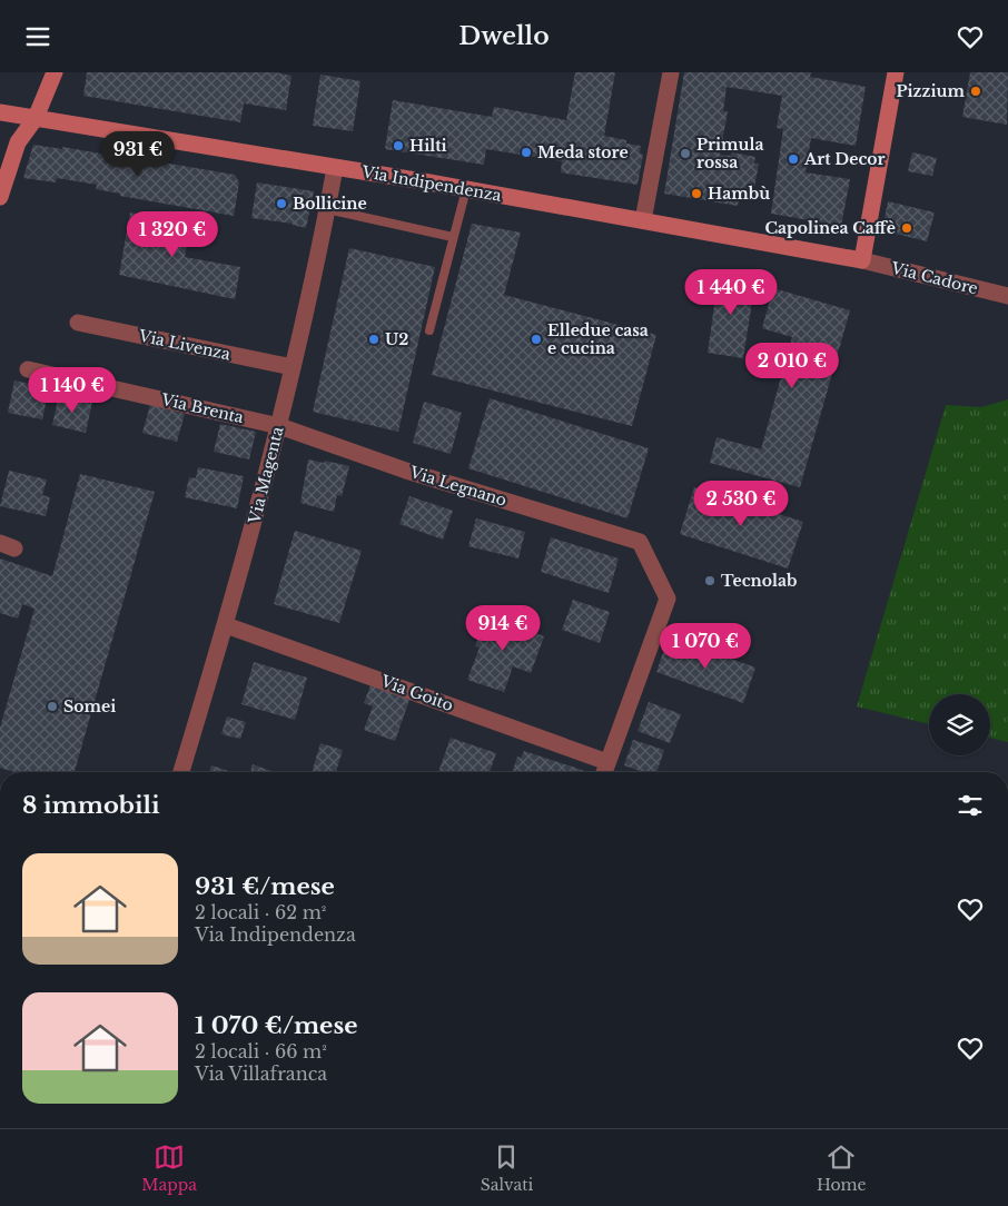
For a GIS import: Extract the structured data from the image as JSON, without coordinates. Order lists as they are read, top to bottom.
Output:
{
  "streets": {
    "street": [
      "Via Indipendenza",
      "Via Cadore",
      "Via Livenza",
      "Via Brenta",
      "Via Magenta",
      "Via Legnano",
      "Via Goito"
    ]
  },
  "crossings": [
    ["Via Indipendenza", "Via Cadore"],
    ["Via Indipendenza", "Via Magenta"],
    ["Via Livenza", "Via Magenta"],
    ["Via Brenta", "Via Magenta"],
    ["Via Brenta", "Via Legnano"],
    ["Via Magenta", "Via Legnano"],
    ["Via Magenta", "Via Goito"],
    ["Via Legnano", "Via Goito"]
  ],
  "places": [
    "Pizzium",
    "Hilti",
    "Meda store",
    "Primula rossa",
    "Art Decor",
    "Hambù",
    "Bollicine",
    "Capolinea Caffè",
    "U2",
    "Elledue casa e cucina",
    "Tecnolab",
    "Somei"
  ],
  "page": {
    "header": "Dwello",
    "price": [
      "931 €",
      "1 320 €",
      "1 440 €",
      "2 010 €",
      "1 140 €",
      "2 530 €",
      "914 €",
      "1 070 €"
    ],
    "heading": "8 immobili",
    "list": [
      {
        "name": "931 €/mese",
        "note": "2 locali · 62 m² · Via Indipendenza"
      },
      {
        "name": "1 070 €/mese",
        "note": "2 locali · 66 m² · Via Villafranca"
      }
    ],
    "tabs": ["Mappa", "Salvati", "Home"]
  }
}
